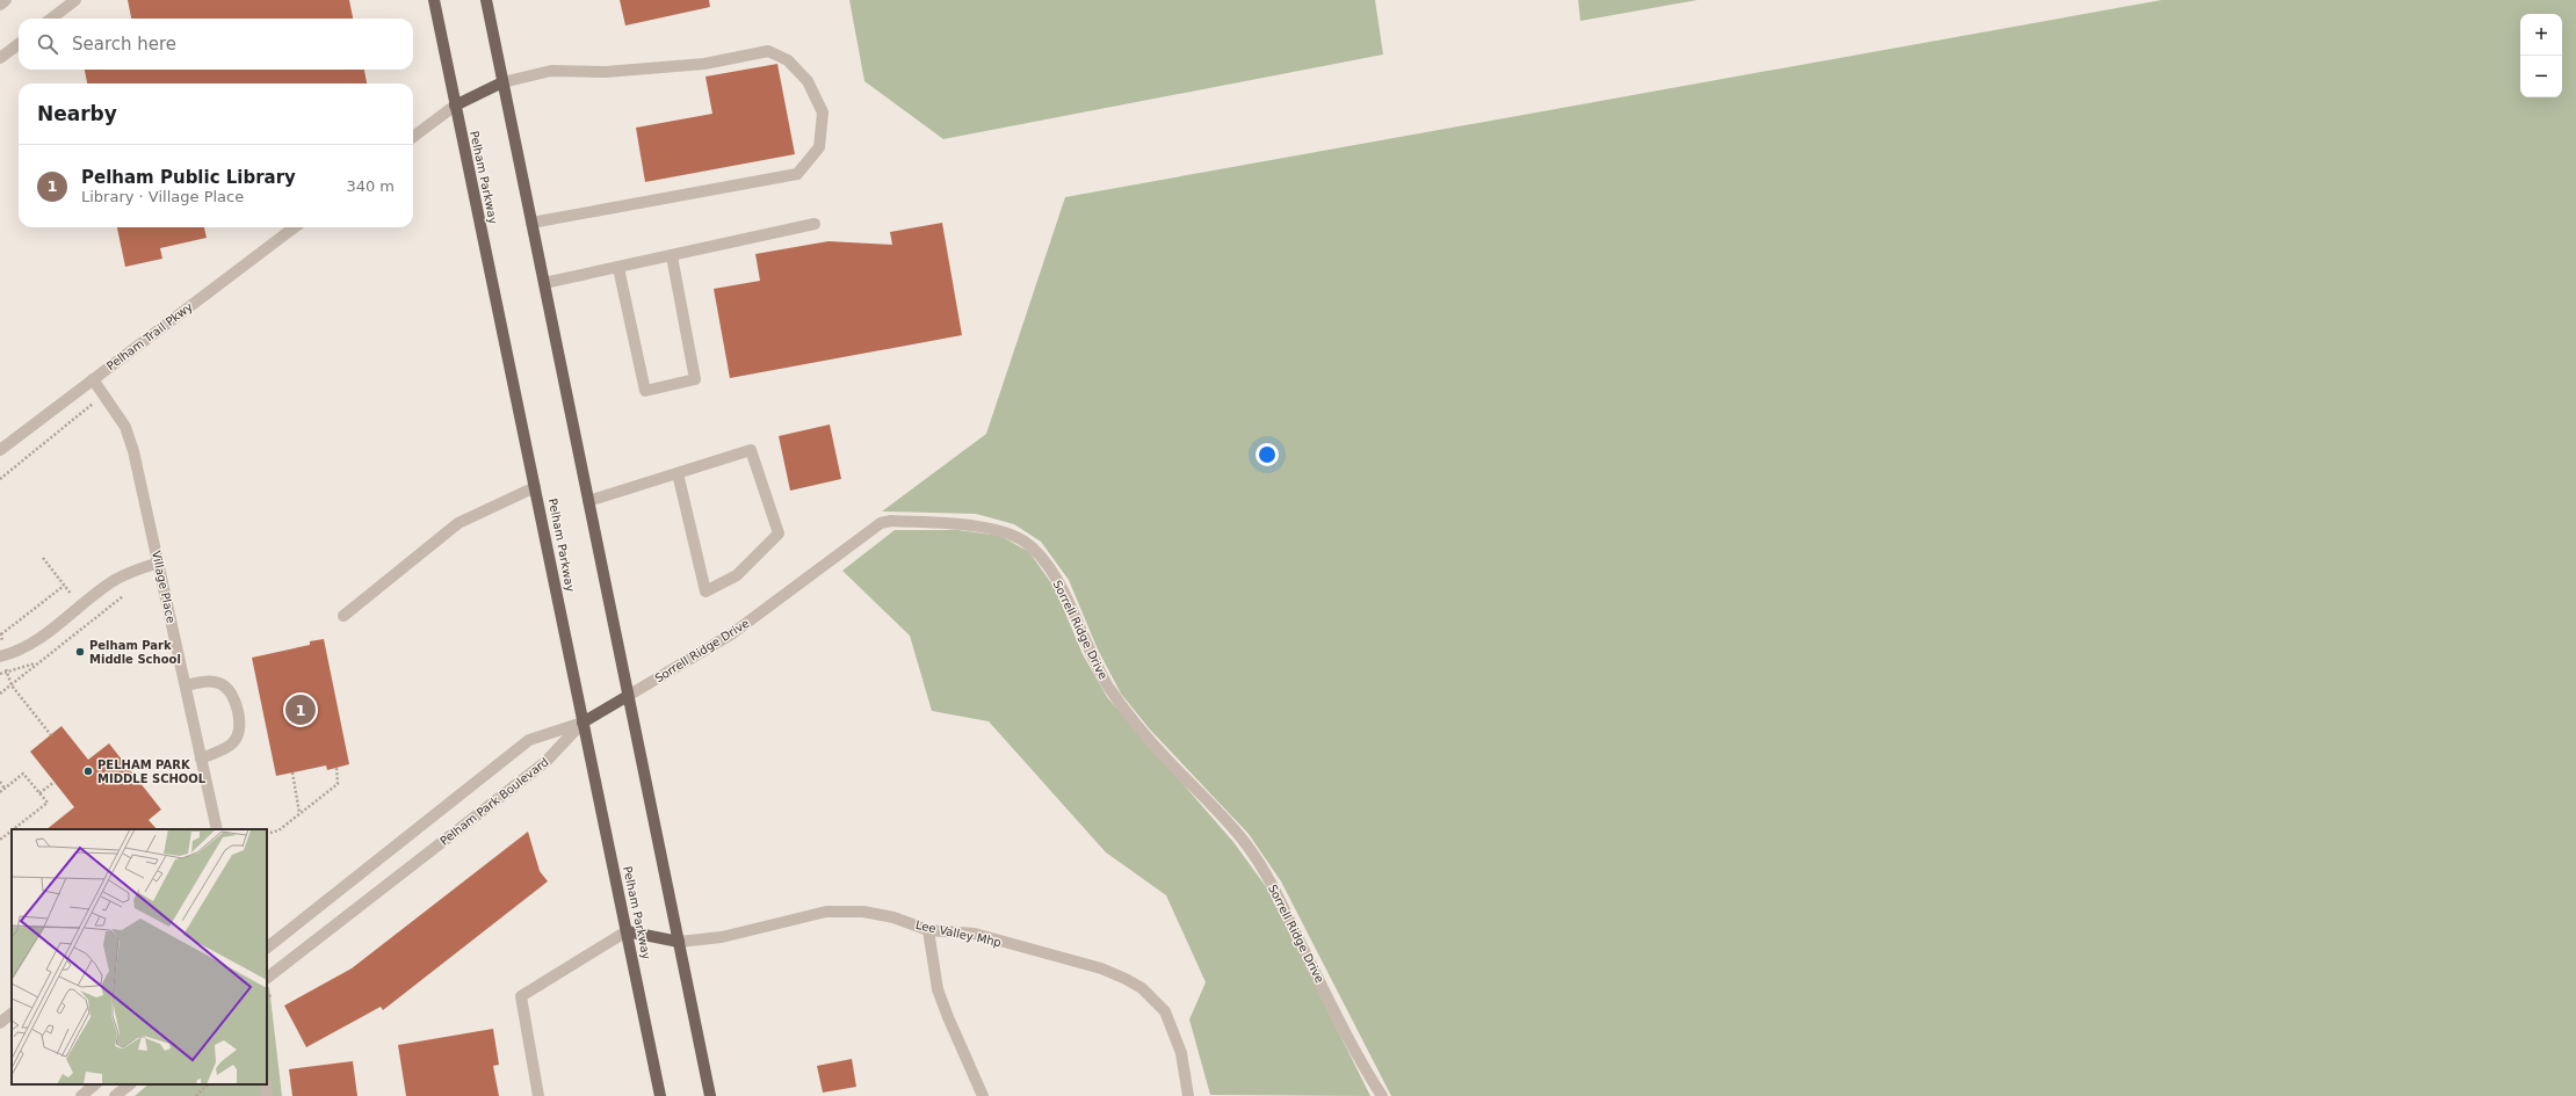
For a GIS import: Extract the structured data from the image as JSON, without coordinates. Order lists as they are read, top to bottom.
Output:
{
  "streets": {
    "main road": ["Pelham Parkway"],
    "street": [
      "Pelham Trail Pkwy",
      "Village Place",
      "Sorrell Ridge Drive",
      "Pelham Park Boulevard",
      "Lee Valley Mhp"
    ]
  },
  "crossings": [
    ["Pelham Parkway", "Pelham Park Boulevard"],
    ["Pelham Trail Pkwy", "Village Place"]
  ],
  "places": ["Pelham Park Middle School", "PELHAM PARK MIDDLE SCHOOL"],
  "page": {
    "map_buttons": ["+", "−"],
    "search": "Search here",
    "heading": "Nearby",
    "list": [
      {
        "mark": "1",
        "name": "Pelham Public Library",
        "note": "Library · Village Place",
        "value": "340 m"
      }
    ],
    "pins": "1"
  }
}
